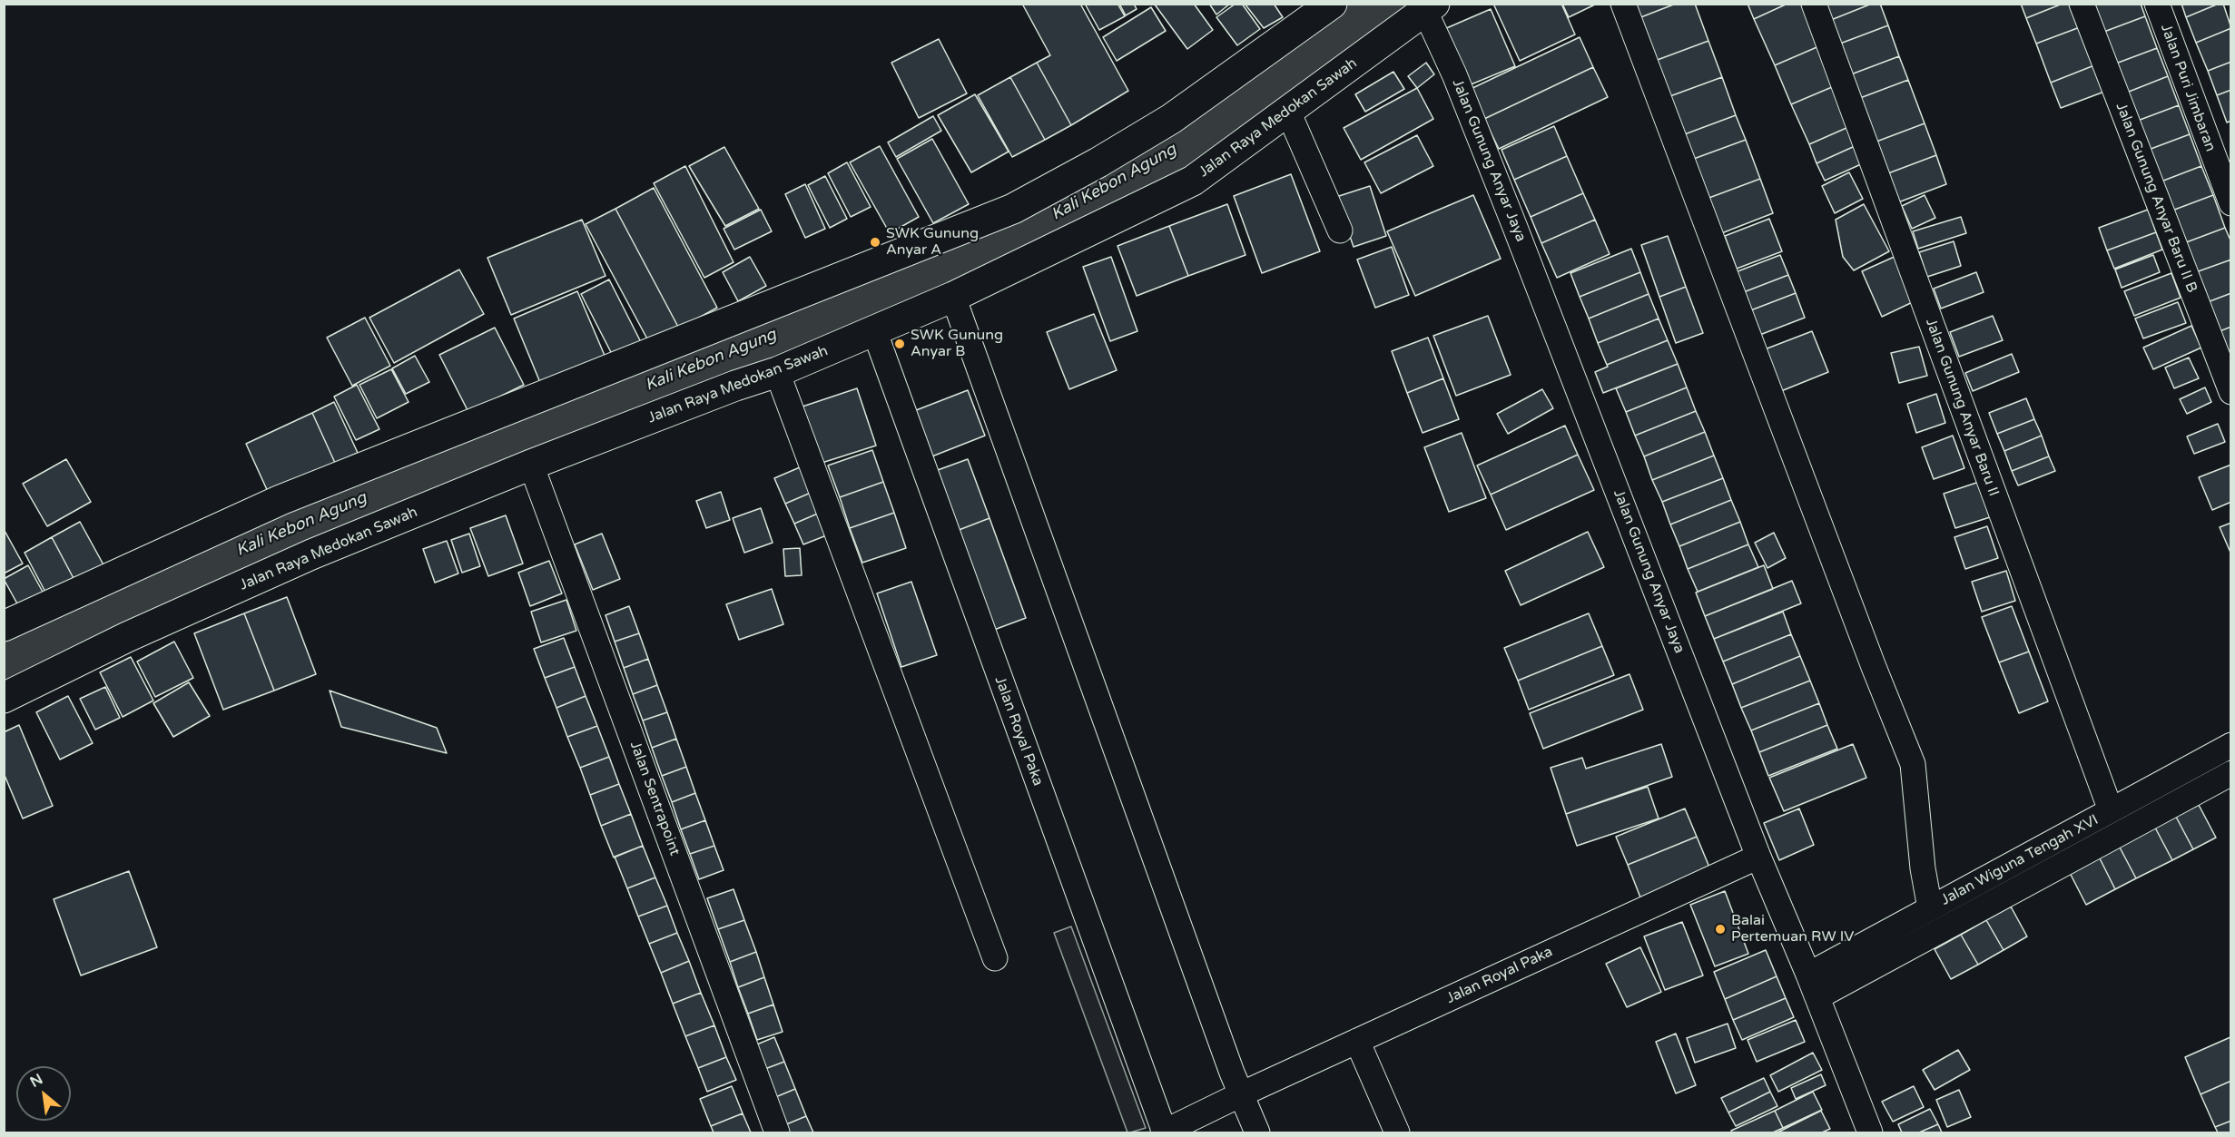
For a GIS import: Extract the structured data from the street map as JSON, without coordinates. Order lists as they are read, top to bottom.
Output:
{
  "streets": {
    "street": [
      "Jalan Puri Jimbaran",
      "Jalan Raya Medokan Sawah",
      "Jalan Gunung Anyar Jaya",
      "Jalan Gunung Anyar Baru II B",
      "Jalan Gunung Anyar Baru II",
      "Jalan Royal Paka",
      "Jalan Sentrapoint",
      "Jalan Wiguna Tengah XVI"
    ]
  },
  "crossings": [
    ["Jalan Raya Medokan Sawah", "Jalan Gunung Anyar Jaya"],
    ["Jalan Raya Medokan Sawah", "Jalan Royal Paka"],
    ["Jalan Raya Medokan Sawah", "Jalan Sentrapoint"],
    ["Jalan Gunung Anyar Jaya", "Jalan Royal Paka"],
    ["Jalan Gunung Anyar Jaya", "Jalan Wiguna Tengah XVI"],
    ["Jalan Gunung Anyar Baru II", "Jalan Wiguna Tengah XVI"]
  ],
  "water": ["Kali Kebon Agung"],
  "places": ["SWK Gunung Anyar A", "SWK Gunung Anyar B", "Balai Pertemuan RW IV"],
  "north": "top left"
}
